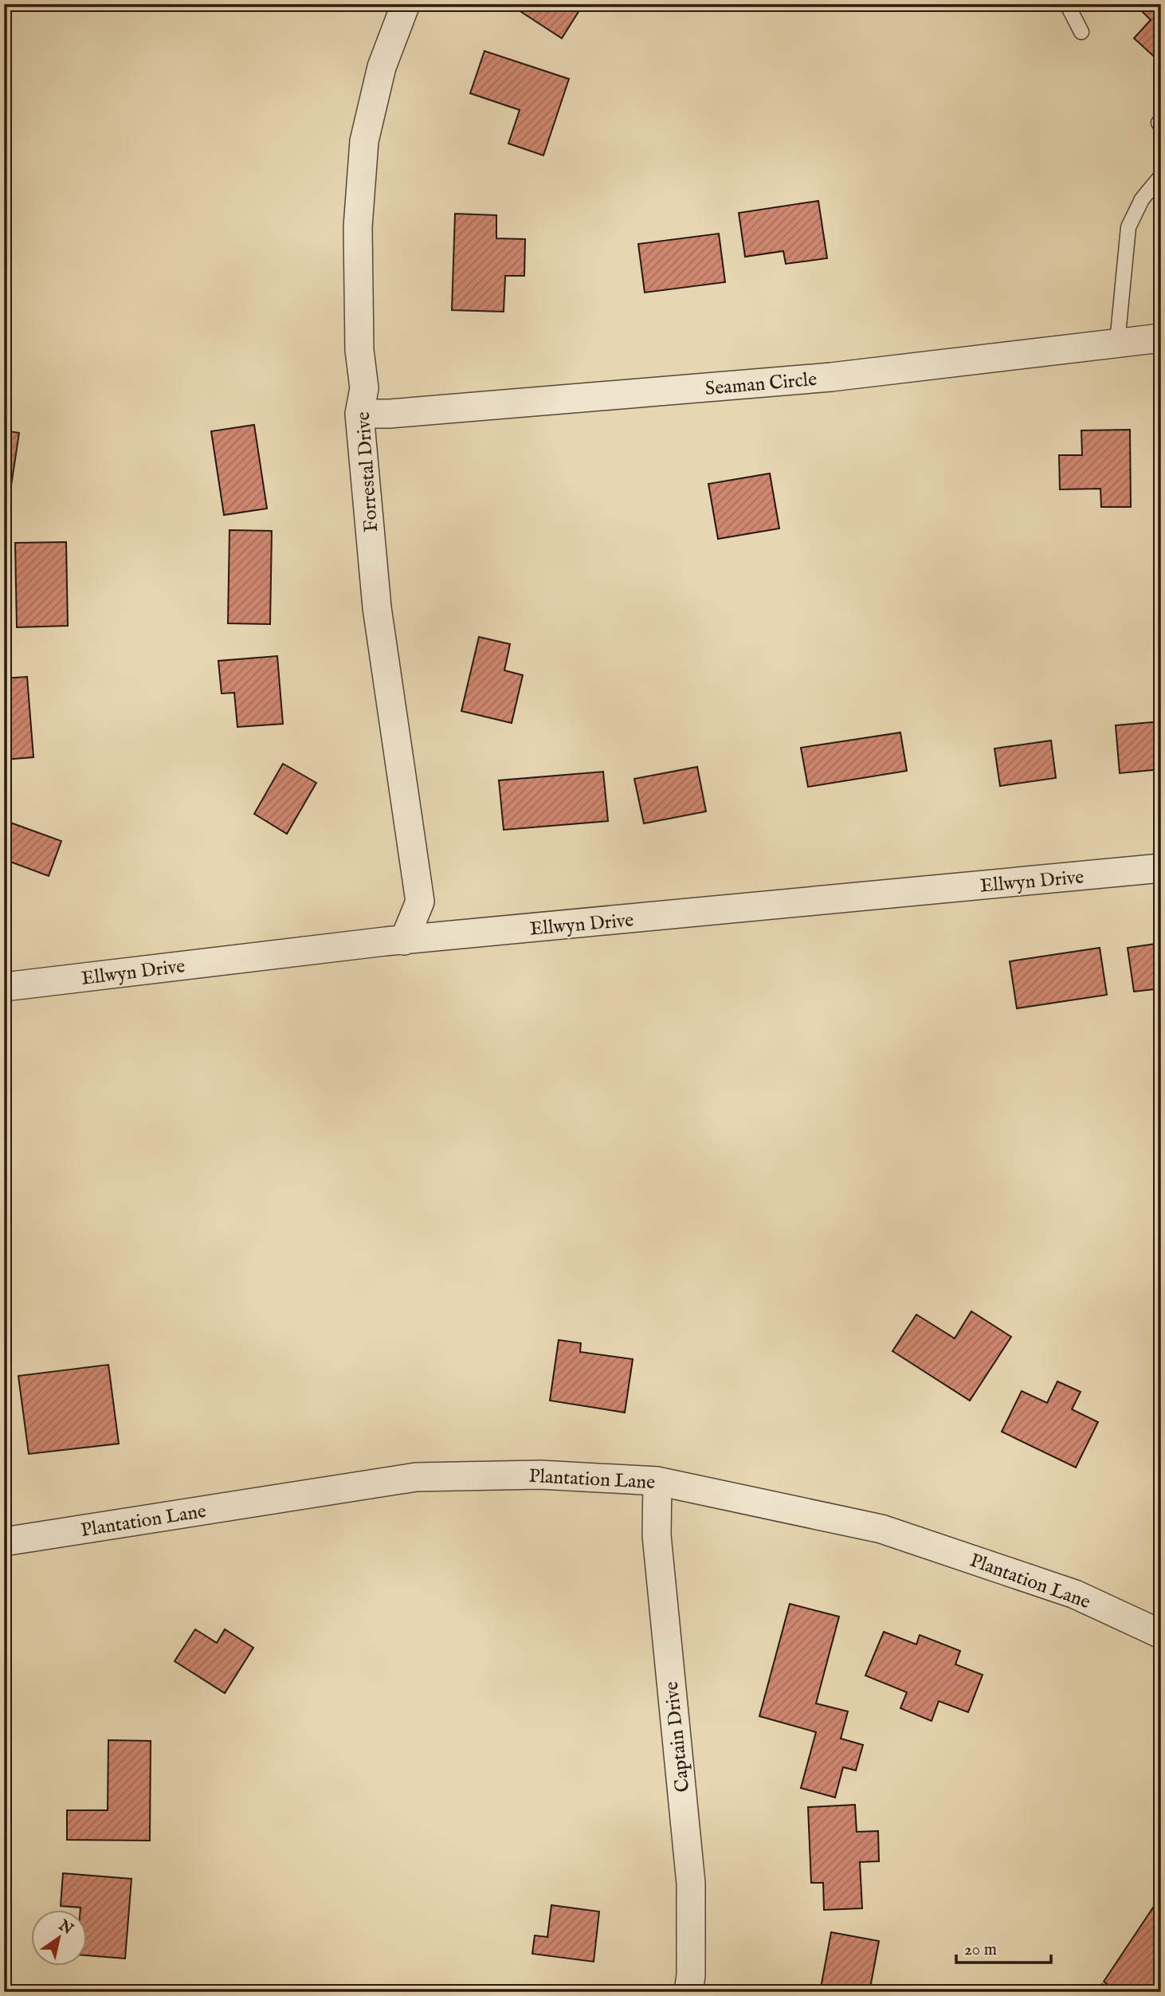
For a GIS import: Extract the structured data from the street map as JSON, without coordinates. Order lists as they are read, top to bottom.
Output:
{
  "streets": {
    "street": [
      "Seaman Circle",
      "Forrestal Drive",
      "Ellwyn Drive",
      "Plantation Lane",
      "Captain Drive"
    ]
  },
  "crossings": [
    ["Seaman Circle", "Forrestal Drive"],
    ["Forrestal Drive", "Ellwyn Drive"],
    ["Plantation Lane", "Captain Drive"]
  ],
  "scale_bar": "20 m",
  "north": "top right"
}
